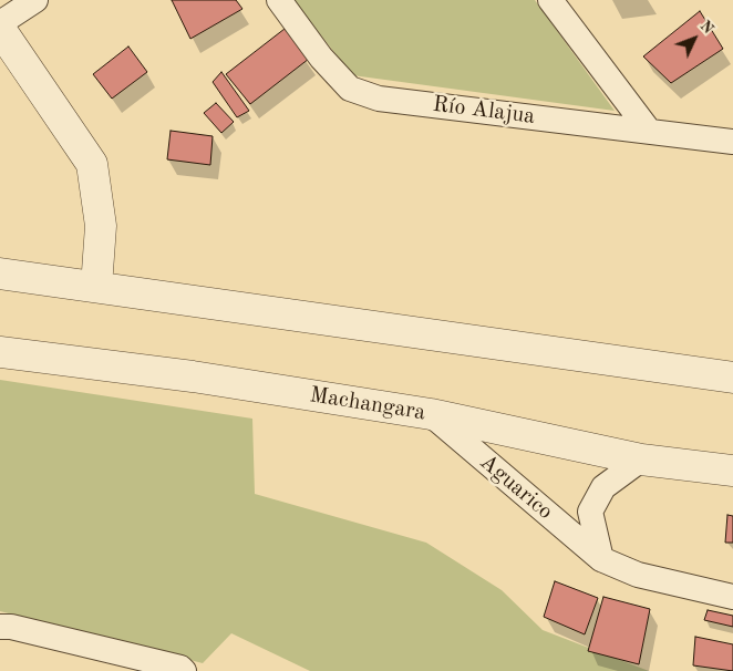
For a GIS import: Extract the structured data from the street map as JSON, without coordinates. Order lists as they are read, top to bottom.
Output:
{
  "streets": {
    "street": ["Río Alajua", "Machangara", "Aguarico"]
  },
  "crossings": [
    ["Machangara", "Aguarico"]
  ],
  "north": "top right"
}
